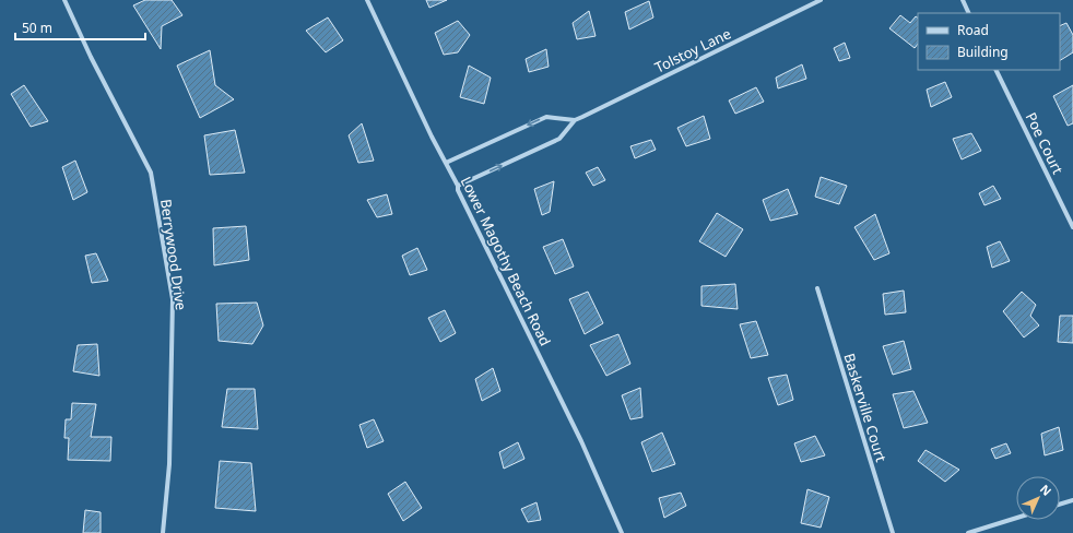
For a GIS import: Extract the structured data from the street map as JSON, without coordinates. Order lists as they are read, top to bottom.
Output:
{
  "streets": {
    "street": [
      "Tolstoy Lane",
      "Poe Court",
      "Berrywood Drive",
      "Lower Magothy Beach Road",
      "Baskerville Court"
    ]
  },
  "crossings": [
    ["Tolstoy Lane", "Lower Magothy Beach Road"]
  ],
  "legend": ["Road", "Building"],
  "scale_bar": "50 m",
  "north": "top right"
}
